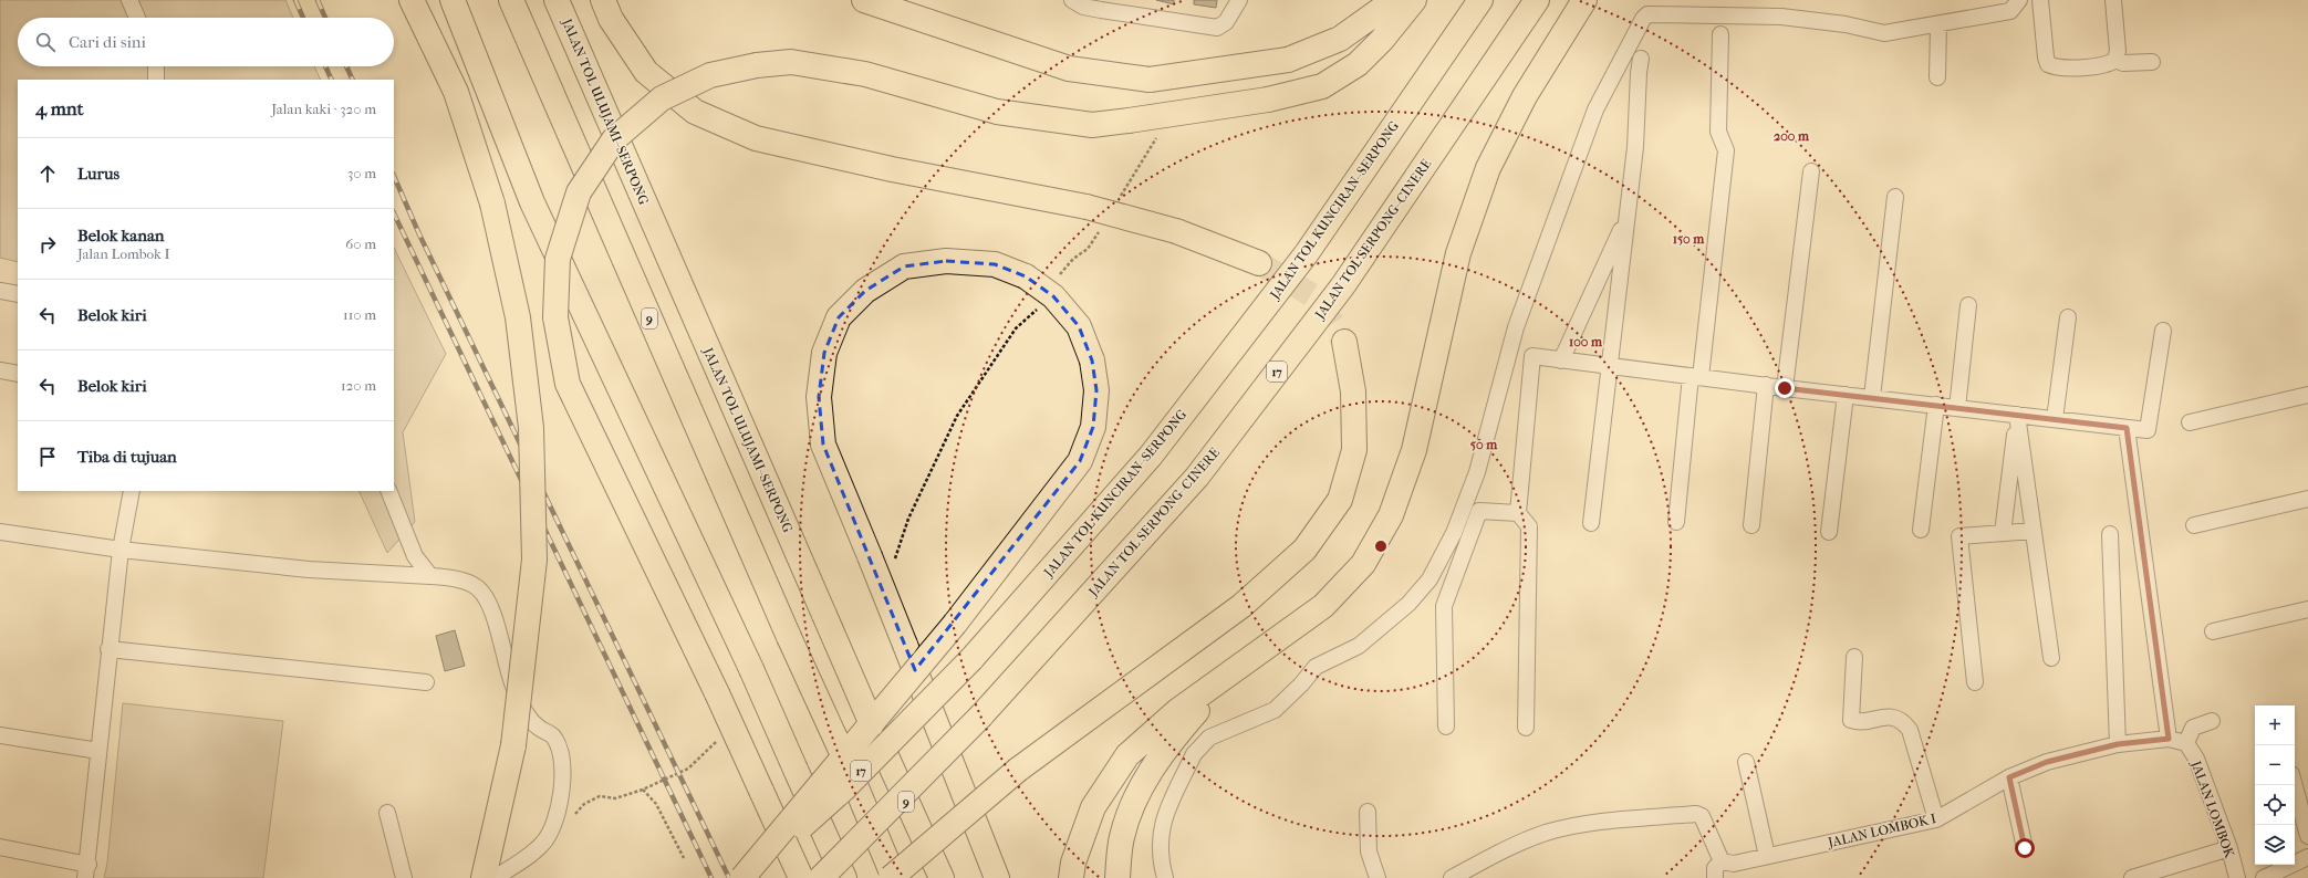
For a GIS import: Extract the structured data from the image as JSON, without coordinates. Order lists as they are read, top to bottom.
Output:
{
  "streets": {
    "highway": [
      "JALAN TOL ULUJAMI–SERPONG",
      "JALAN TOL KUNCIRAN–SERPONG",
      "JALAN TOL SERPONG–CINERE",
      "9",
      "17"
    ],
    "street": ["JALAN LOMBOK", "JALAN LOMBOK I"]
  },
  "crossings": [
    ["JALAN LOMBOK", "JALAN LOMBOK I"]
  ],
  "page": {
    "search": "Cari di sini",
    "heading": ["4 mnt", "Jalan kaki · 320 m"],
    "list": [
      ["Lurus", "30 m"],
      ["Belok kanan", "Jalan Lombok I", "60 m"],
      ["Belok kiri", "110 m"],
      ["Belok kiri", "120 m"],
      "Tiba di tujuan"
    ],
    "map_buttons": ["+", "−"]
  },
  "rings": [
    "200 m",
    "150 m",
    "100 m",
    "50 m"
  ]
}
